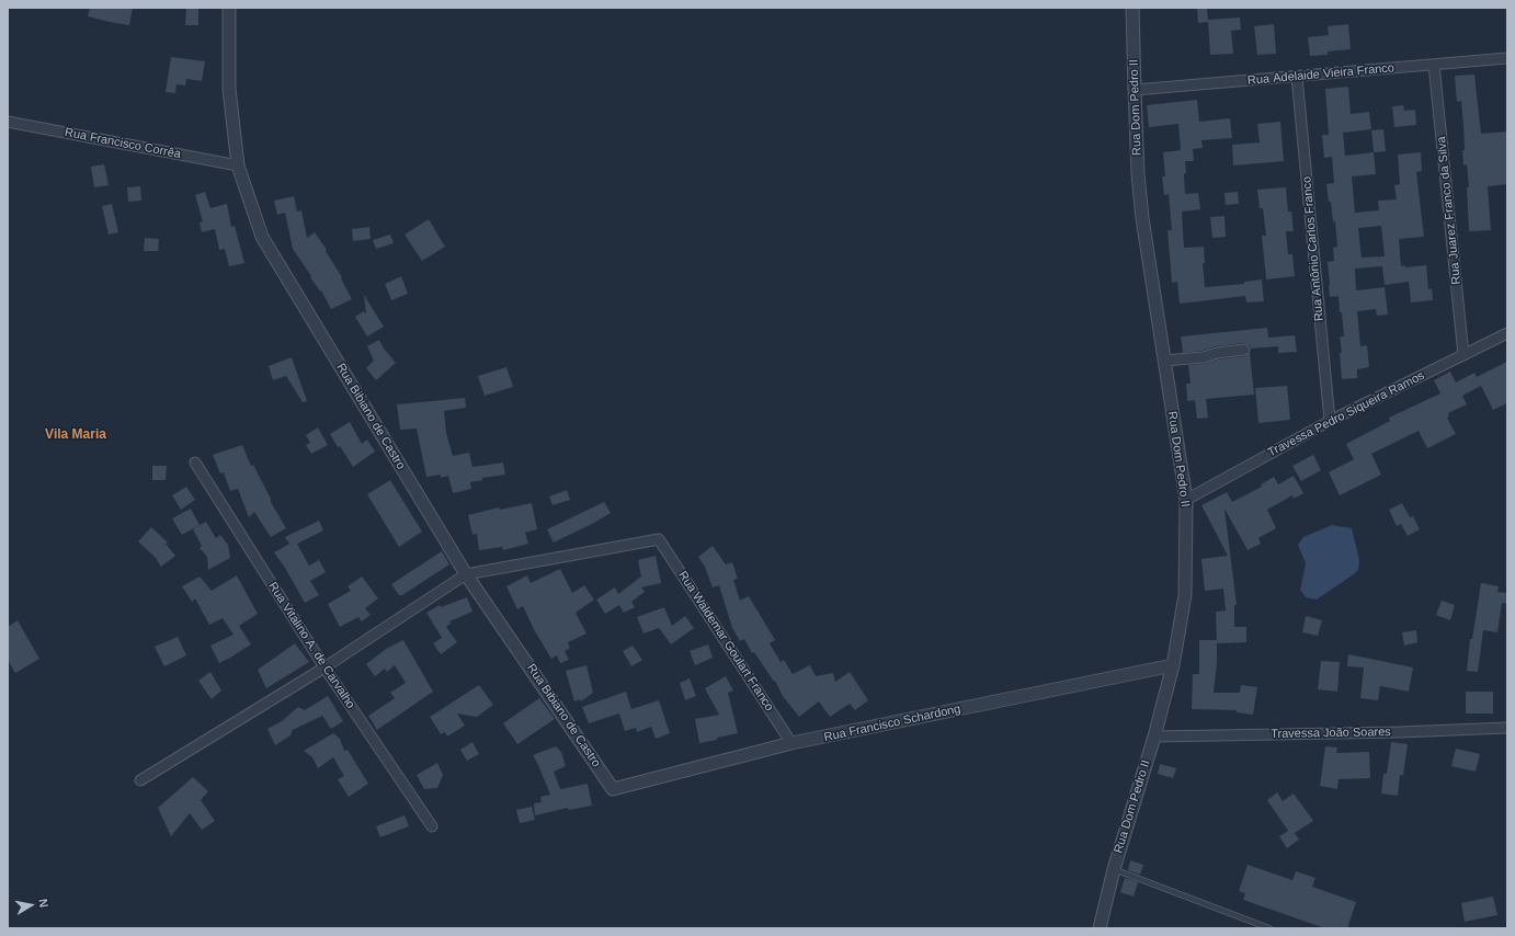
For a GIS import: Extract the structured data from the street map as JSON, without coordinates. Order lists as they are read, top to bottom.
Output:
{
  "streets": {
    "street": [
      "Rua Adelaide Vieira Franco",
      "Rua Dom Pedro II",
      "Rua Francisco Corrêa",
      "Rua Juarez Franco da Silva",
      "Rua Antônio Carlos Franco",
      "Travessa Pedro Siqueira Ramos",
      "Rua Bibiano de Castro",
      "Rua Waldemar Goulart Franco",
      "Rua Vitalino A. de Carvalho",
      "Rua Francisco Schardong",
      "Travessa João Soares"
    ]
  },
  "crossings": [
    ["Rua Adelaide Vieira Franco", "Rua Dom Pedro II"],
    ["Rua Adelaide Vieira Franco", "Rua Juarez Franco da Silva"],
    ["Rua Adelaide Vieira Franco", "Rua Antônio Carlos Franco"],
    ["Rua Dom Pedro II", "Travessa Pedro Siqueira Ramos"],
    ["Rua Dom Pedro II", "Rua Francisco Schardong"],
    ["Rua Dom Pedro II", "Travessa João Soares"],
    ["Rua Francisco Corrêa", "Rua Bibiano de Castro"],
    ["Rua Juarez Franco da Silva", "Travessa Pedro Siqueira Ramos"],
    ["Rua Antônio Carlos Franco", "Travessa Pedro Siqueira Ramos"],
    ["Rua Bibiano de Castro", "Rua Waldemar Goulart Franco"],
    ["Rua Bibiano de Castro", "Rua Francisco Schardong"],
    ["Rua Waldemar Goulart Franco", "Rua Francisco Schardong"]
  ],
  "districts": ["Vila Maria"],
  "north": "right"
}
